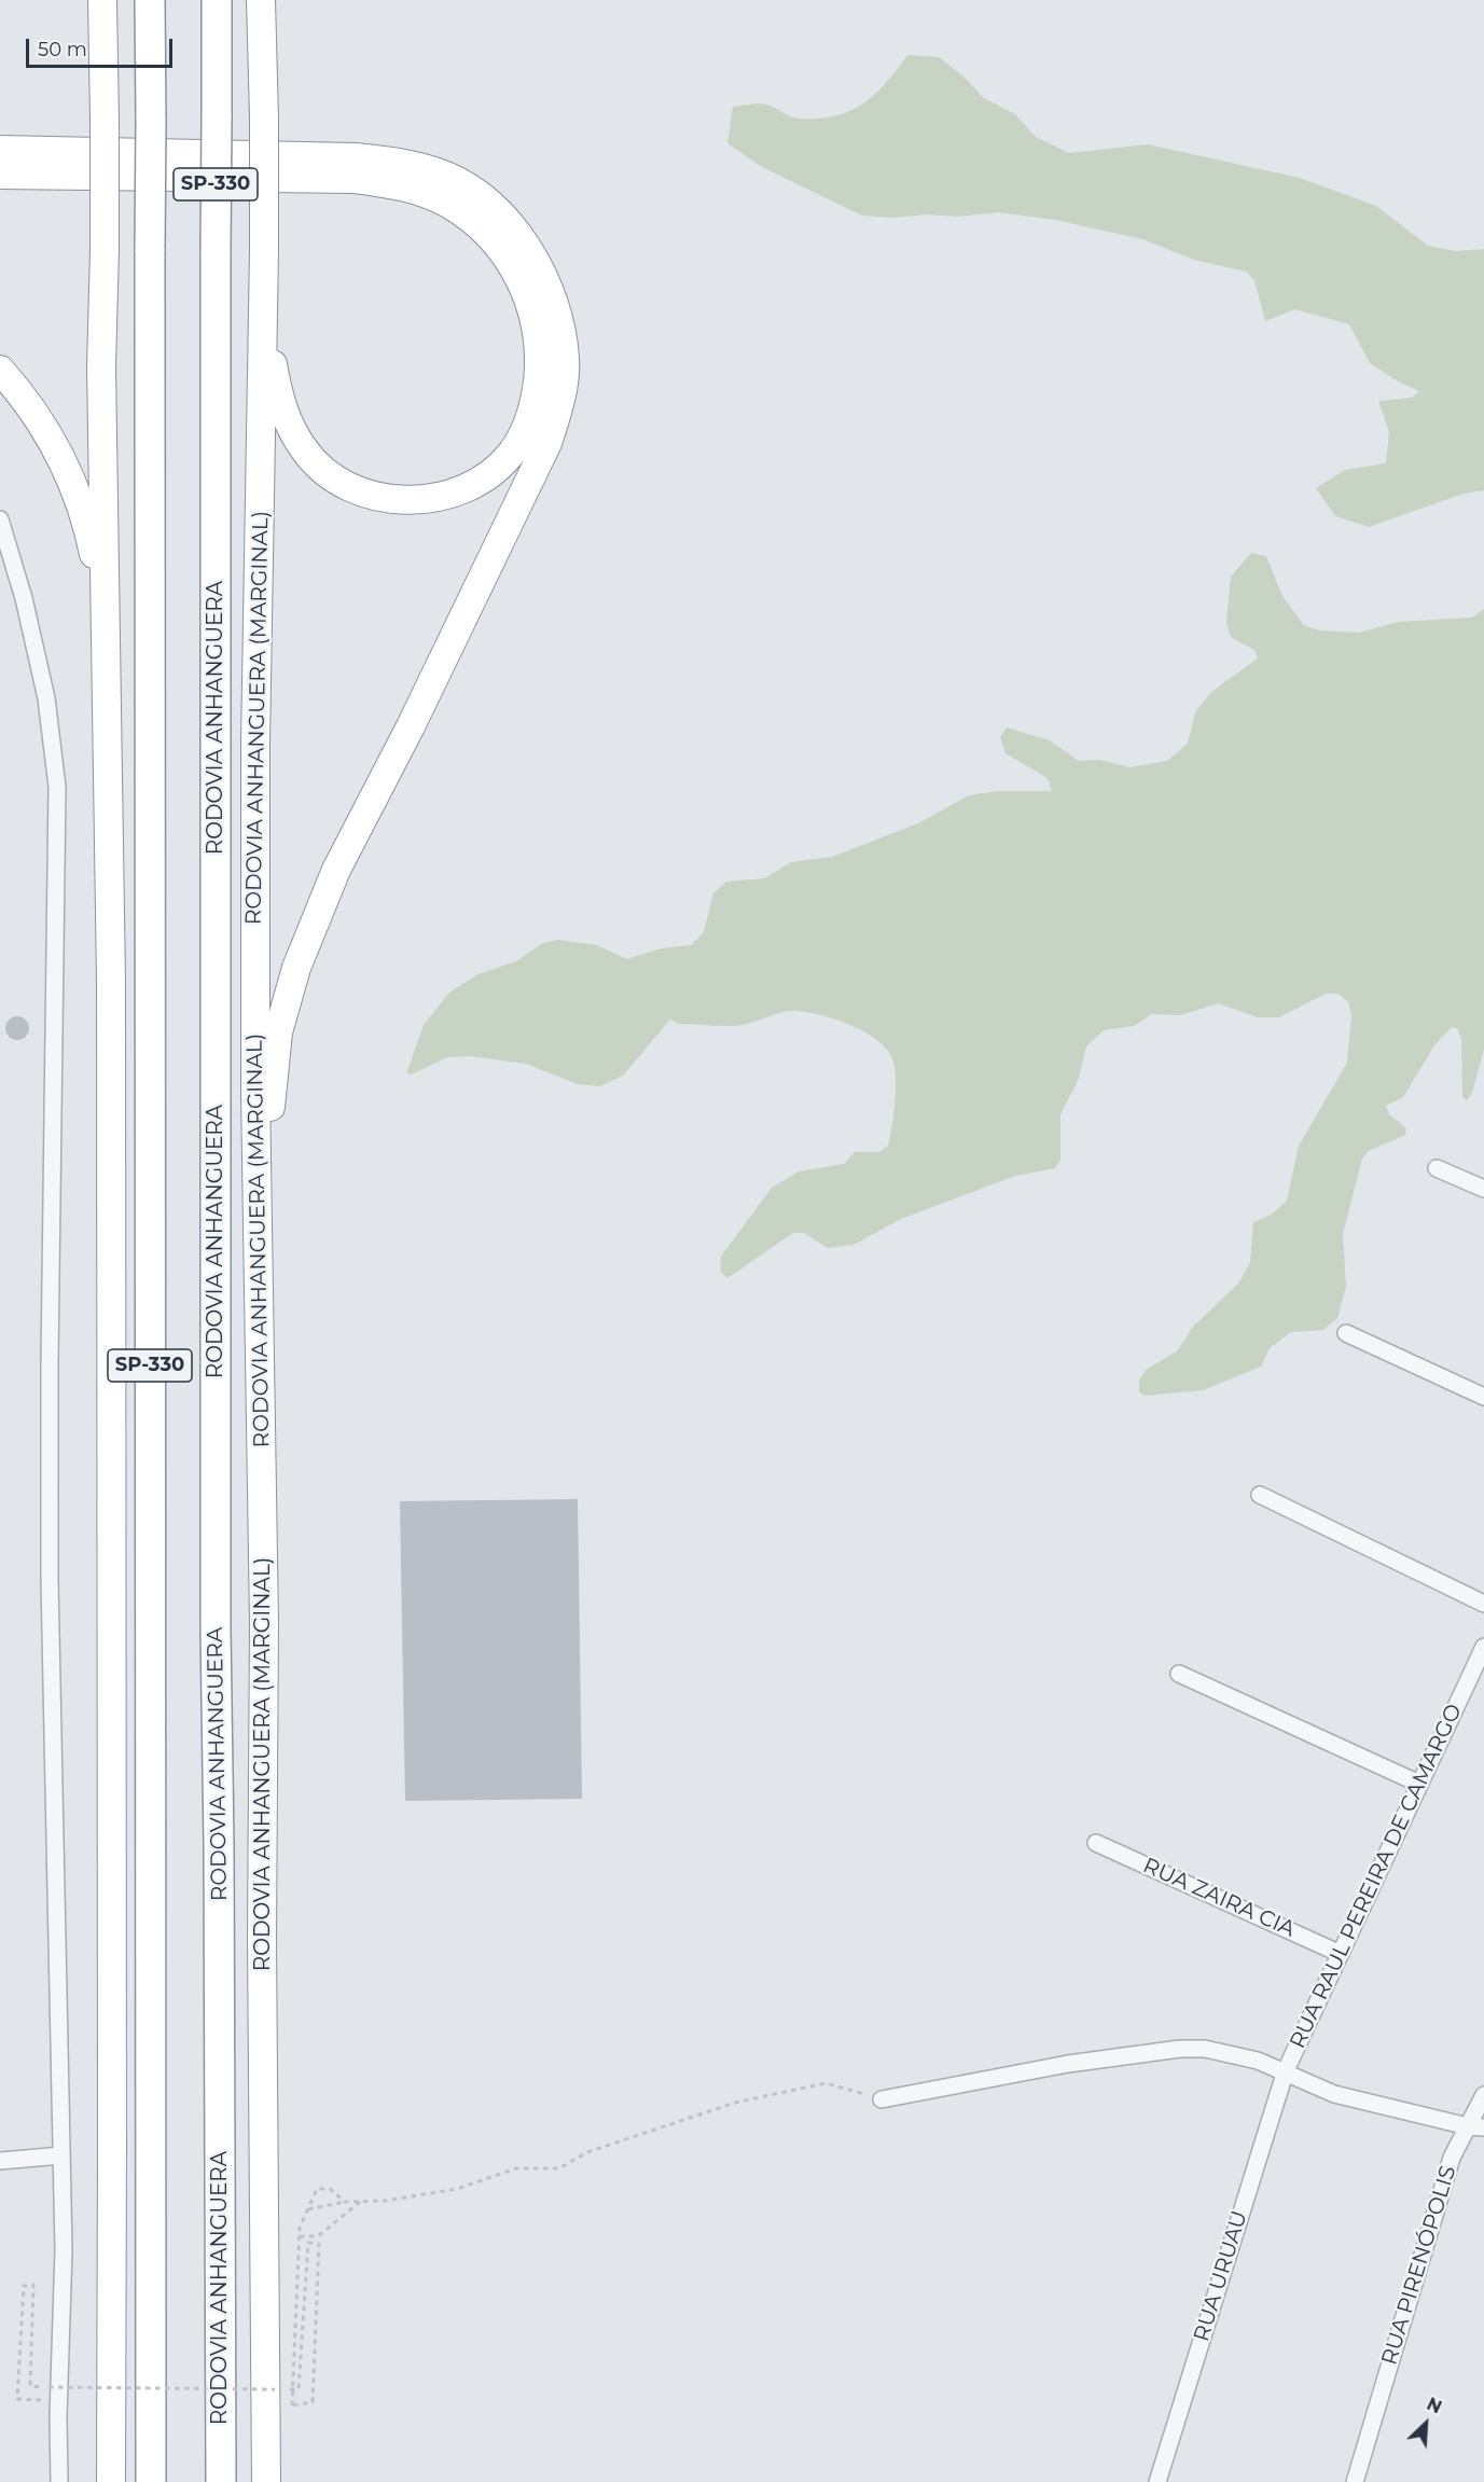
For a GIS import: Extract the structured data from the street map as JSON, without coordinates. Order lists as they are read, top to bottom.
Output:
{
  "streets": {
    "highway": ["SP-330", "RODOVIA ANHANGUERA", "RODOVIA ANHANGUERA (MARGINAL)"],
    "street": [
      "RUA RAUL PEREIRA DE CAMARGO",
      "RUA ZAIRA CIA",
      "RUA PIRENÓPOLIS",
      "RUA URUAU"
    ]
  },
  "crossings": [
    ["RUA RAUL PEREIRA DE CAMARGO", "RUA ZAIRA CIA"],
    ["RUA RAUL PEREIRA DE CAMARGO", "RUA URUAU"]
  ],
  "scale_bar": "50 m",
  "north": "top right"
}
